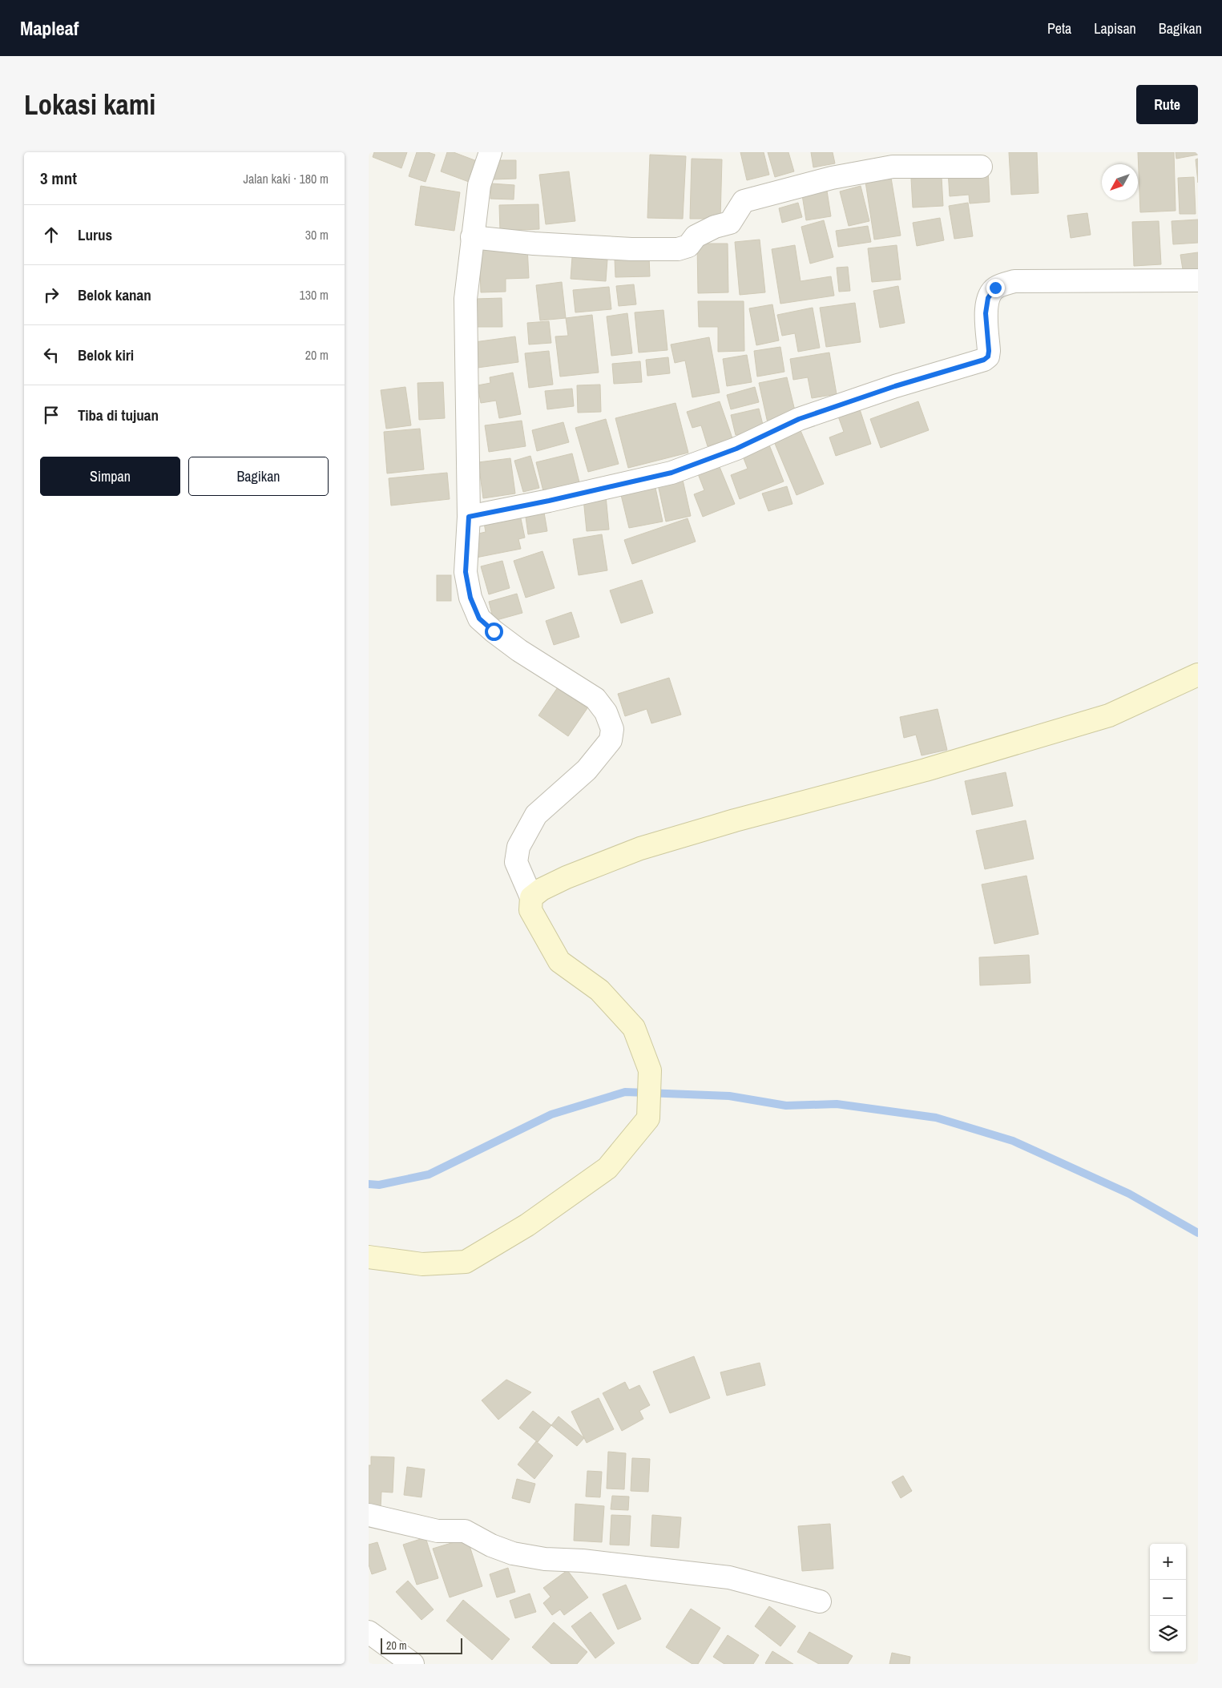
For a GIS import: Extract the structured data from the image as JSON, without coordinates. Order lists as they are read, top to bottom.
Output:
{
  "scale_bar": "20 m",
  "north": "bottom left",
  "page": {
    "header": "Mapleaf",
    "nav": ["Peta", "Lapisan", "Bagikan"],
    "buttons": [
      "Rute",
      ["Simpan", "Bagikan"]
    ],
    "title": "Lokasi kami",
    "heading": ["3 mnt", "Jalan kaki · 180 m"],
    "list": [
      ["Lurus", "30 m"],
      ["Belok kanan", "130 m"],
      ["Belok kiri", "20 m"],
      "Tiba di tujuan"
    ],
    "map_buttons": ["+", "−"],
    "scale": "20 m"
  }
}
